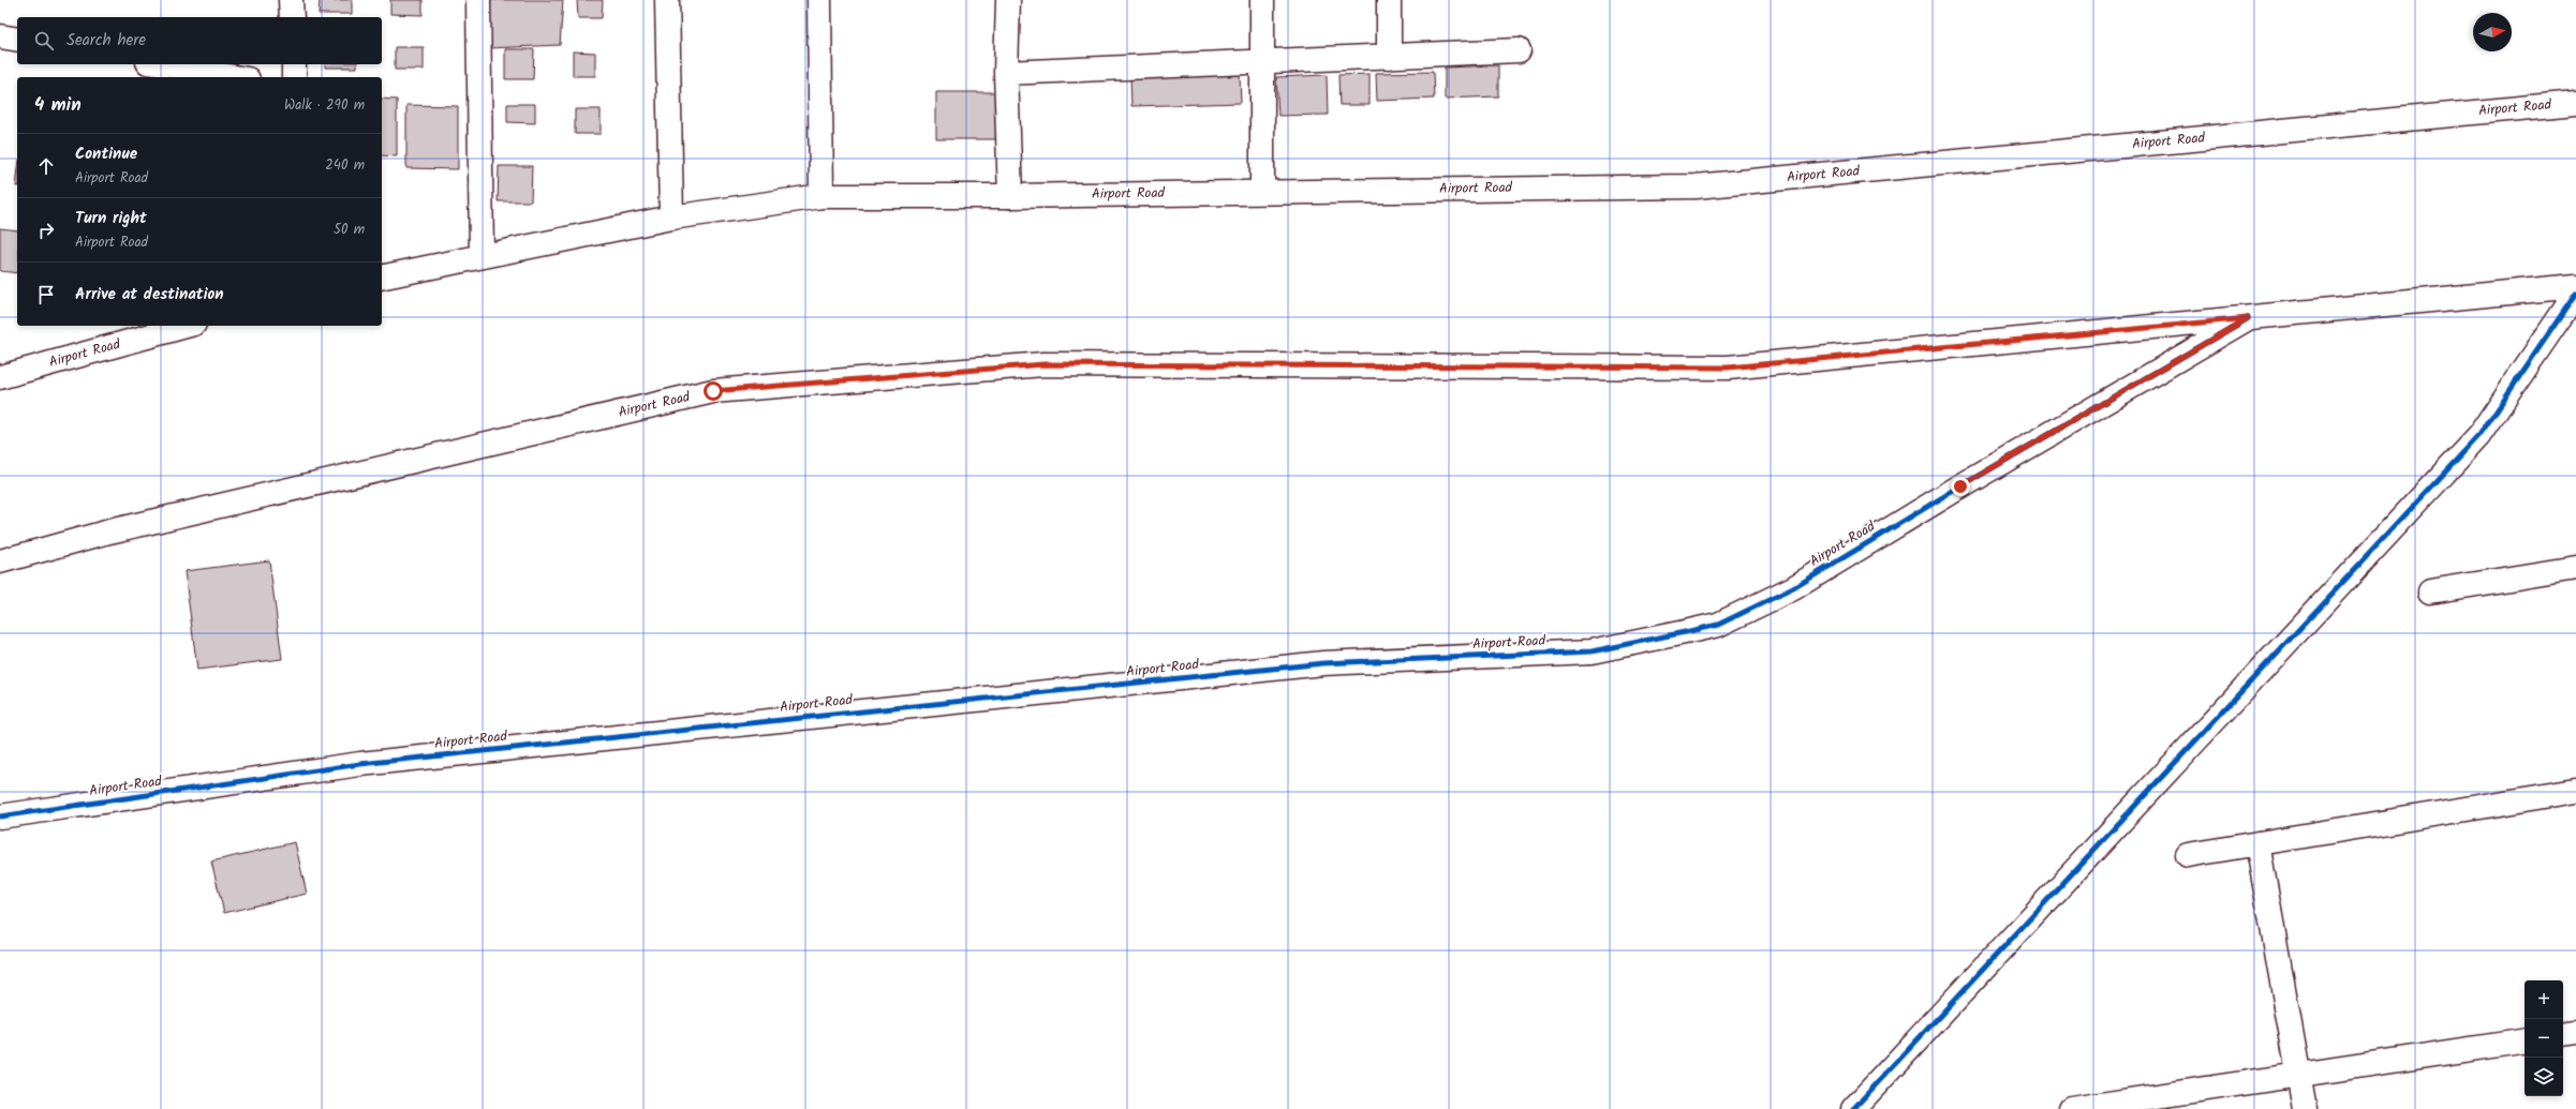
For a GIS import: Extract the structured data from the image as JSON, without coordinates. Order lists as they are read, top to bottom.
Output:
{
  "streets": {
    "street": ["Airport Road"]
  },
  "north": "right",
  "page": {
    "search": "Search here",
    "heading": ["4 min", "Walk · 290 m"],
    "list": [
      ["Continue", "Airport Road", "240 m"],
      ["Turn right", "Airport Road", "50 m"],
      "Arrive at destination"
    ],
    "map_buttons": ["+", "−"]
  }
}
